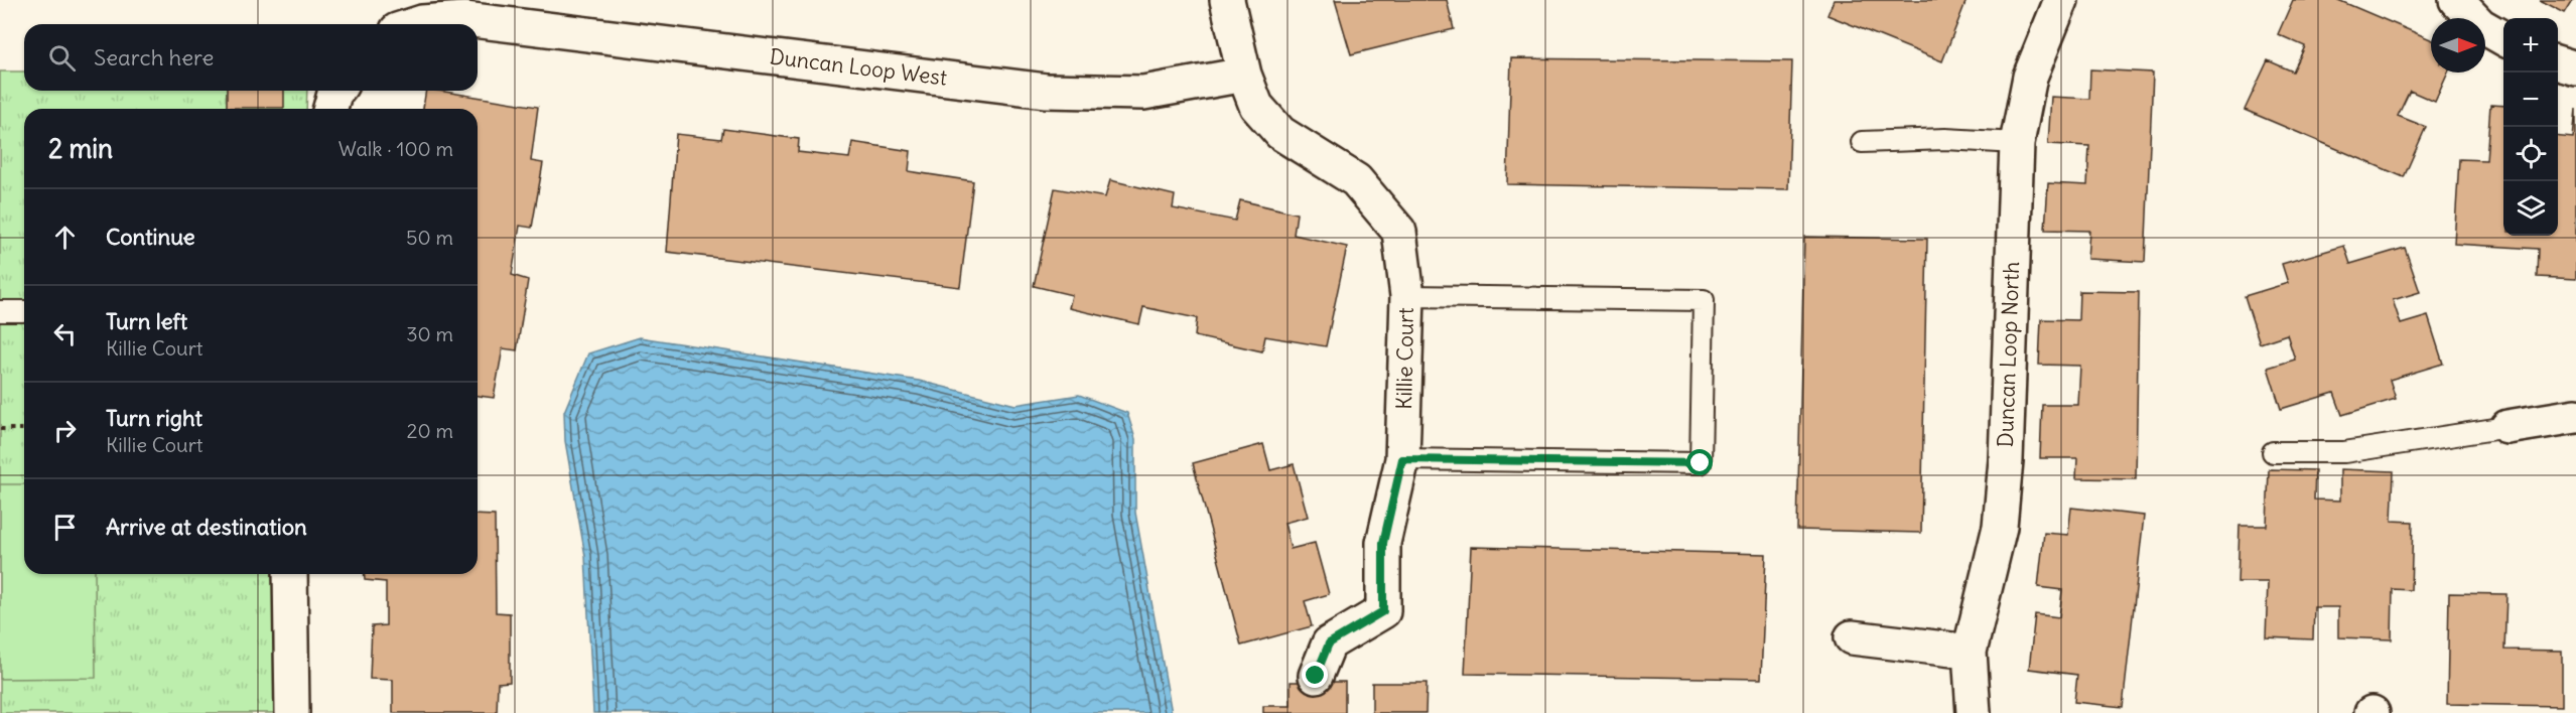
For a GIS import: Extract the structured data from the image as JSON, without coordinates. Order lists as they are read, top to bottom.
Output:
{
  "streets": {
    "street": ["Duncan Loop West", "Duncan Loop North", "Killie Court"]
  },
  "crossings": [
    ["Duncan Loop West", "Killie Court"]
  ],
  "north": "right",
  "page": {
    "map_buttons": ["+", "−"],
    "search": "Search here",
    "heading": ["2 min", "Walk · 100 m"],
    "list": [
      ["Continue", "50 m"],
      ["Turn left", "Killie Court", "30 m"],
      ["Turn right", "Killie Court", "20 m"],
      "Arrive at destination"
    ]
  }
}
